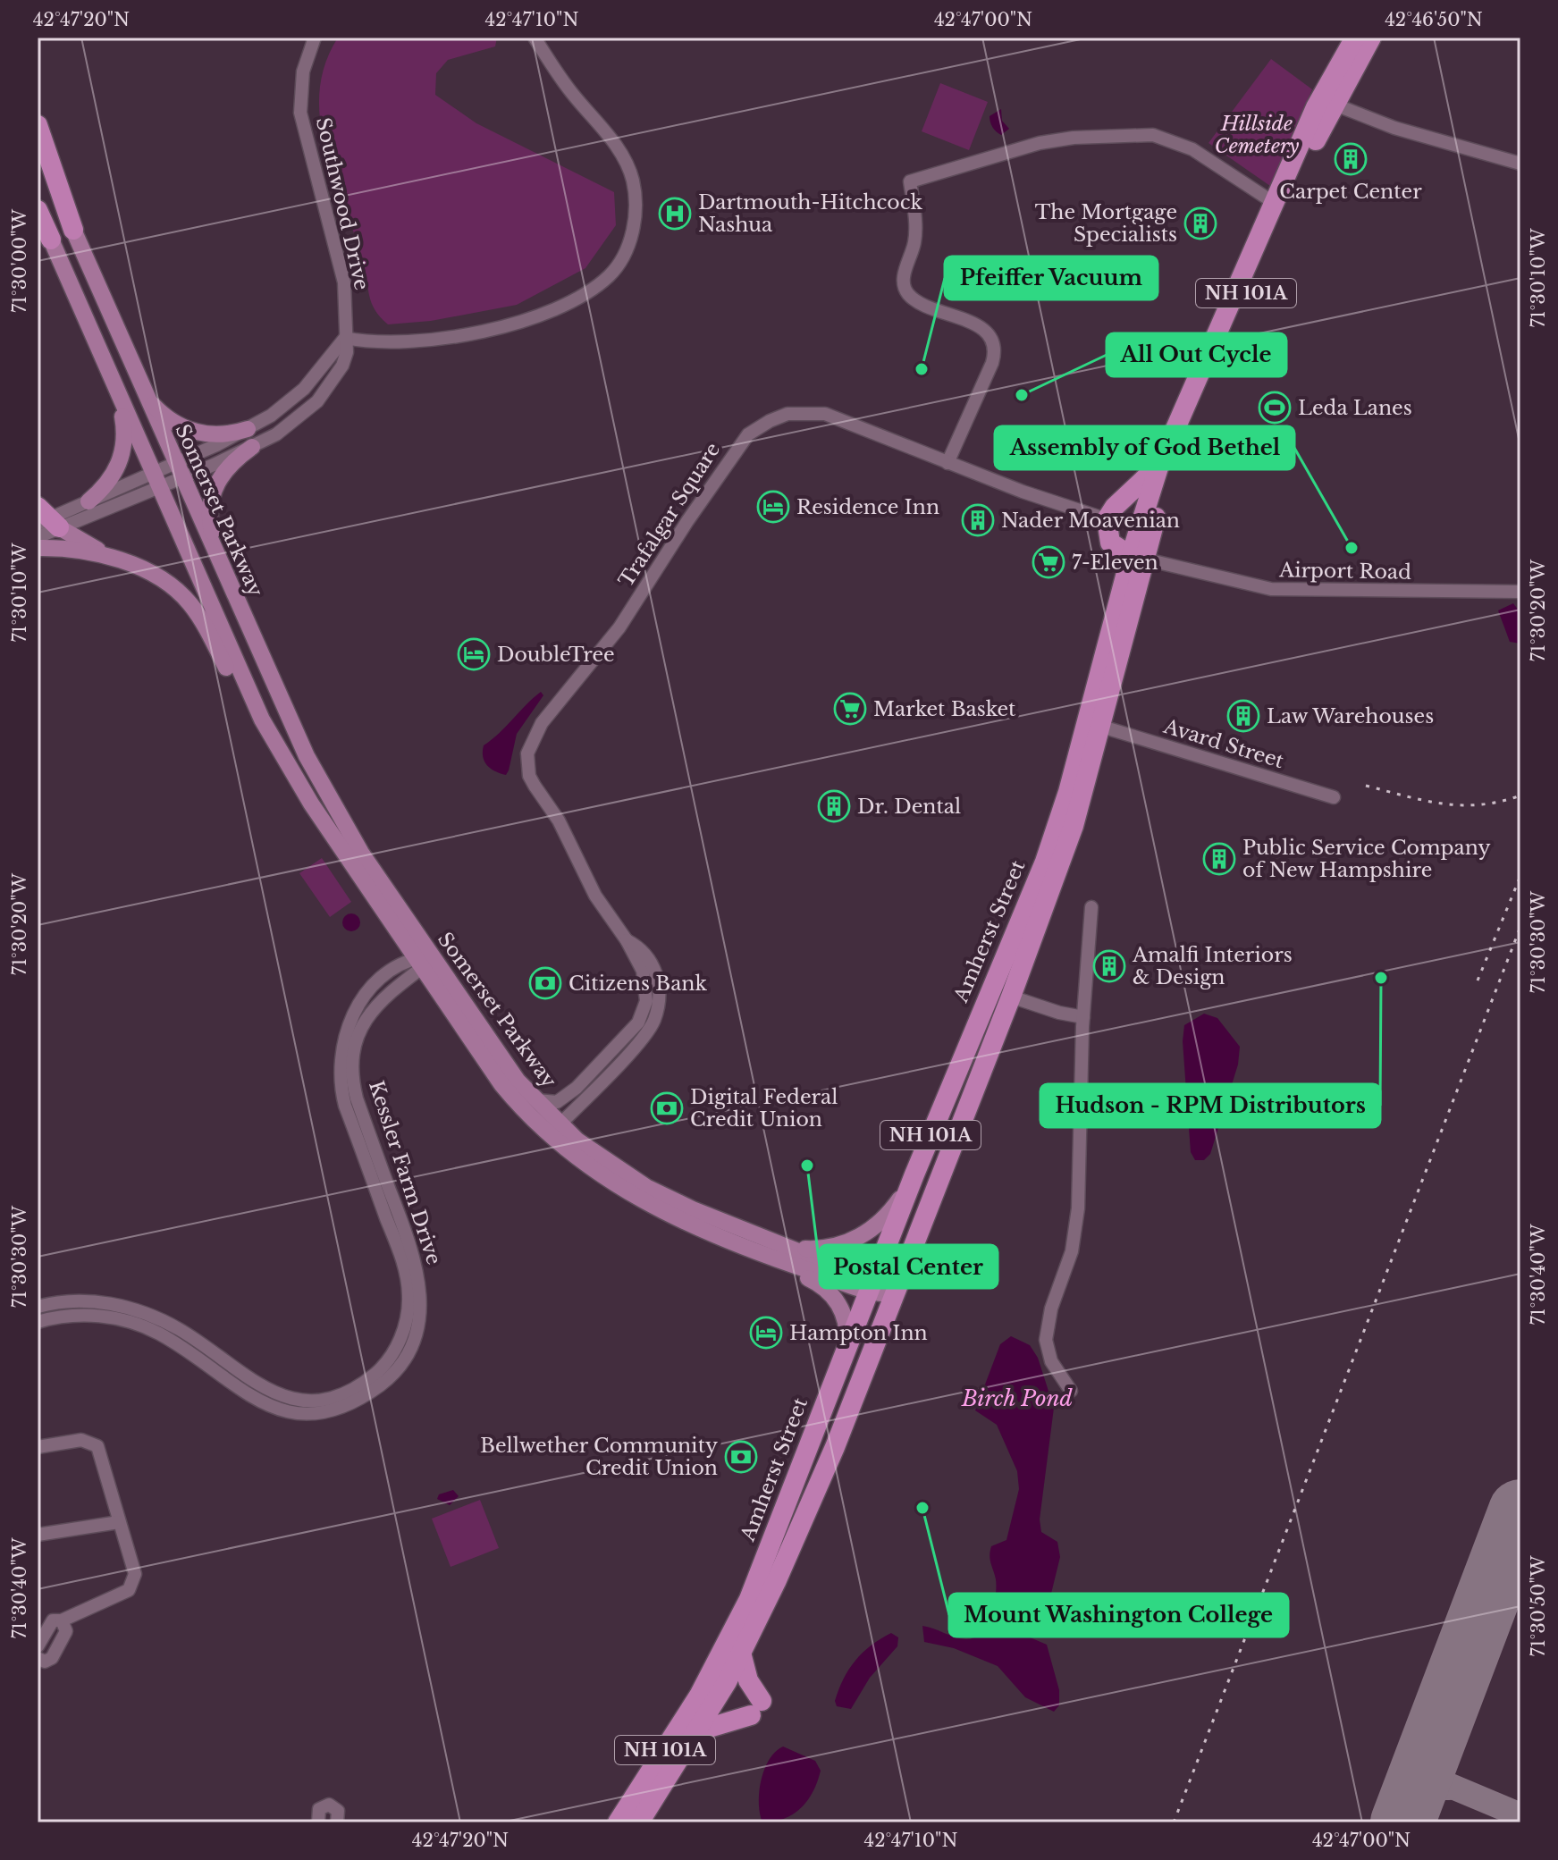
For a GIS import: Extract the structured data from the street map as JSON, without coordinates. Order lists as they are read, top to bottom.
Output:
{
  "streets": {
    "highway": ["NH 101A", "Amherst Street"],
    "main road": ["Somerset Parkway"],
    "street": [
      "Southwood Drive",
      "Trafalgar Square",
      "Airport Road",
      "Avard Street",
      "Kessler Farm Drive"
    ]
  },
  "crossings": [
    ["Southwood Drive", "Somerset Parkway"],
    ["Somerset Parkway", "Trafalgar Square"],
    ["Somerset Parkway", "Amherst Street"],
    ["Somerset Parkway", "Kessler Farm Drive"],
    ["Airport Road", "Amherst Street"],
    ["Avard Street", "Amherst Street"]
  ],
  "water": ["Birch Pond"],
  "parks": ["Hillside Cemetery"],
  "places": {
    "building": [
      "Carpet Center",
      "The Mortgage Specialists",
      "Nader Moavenian",
      "Law Warehouses",
      "Dr. Dental",
      "Public Service Company of New Hampshire",
      "Amalfi Interiors & Design"
    ],
    "hospital": ["Dartmouth-Hitchcock Nashua"],
    "other": [
      "Pfeiffer Vacuum",
      "All Out Cycle",
      "Assembly of God Bethel",
      "Hudson - RPM Distributors",
      "Postal Center",
      "Mount Washington College"
    ],
    "sports": ["Leda Lanes"],
    "hotel": ["Residence Inn", "DoubleTree", "Hampton Inn"],
    "supermarket": ["7-Eleven", "Market Basket"],
    "bank": ["Citizens Bank", "Digital Federal Credit Union", "Bellwether Community Credit Union"]
  },
  "coordinates": [
    "42°47'20\"N",
    "42°47'10\"N",
    "42°47'00\"N",
    "42°46'50\"N",
    "71°30'00\"W",
    "71°30'10\"W",
    "71°30'20\"W",
    "71°30'30\"W",
    "71°30'40\"W",
    "71°30'50\"W"
  ]
}
